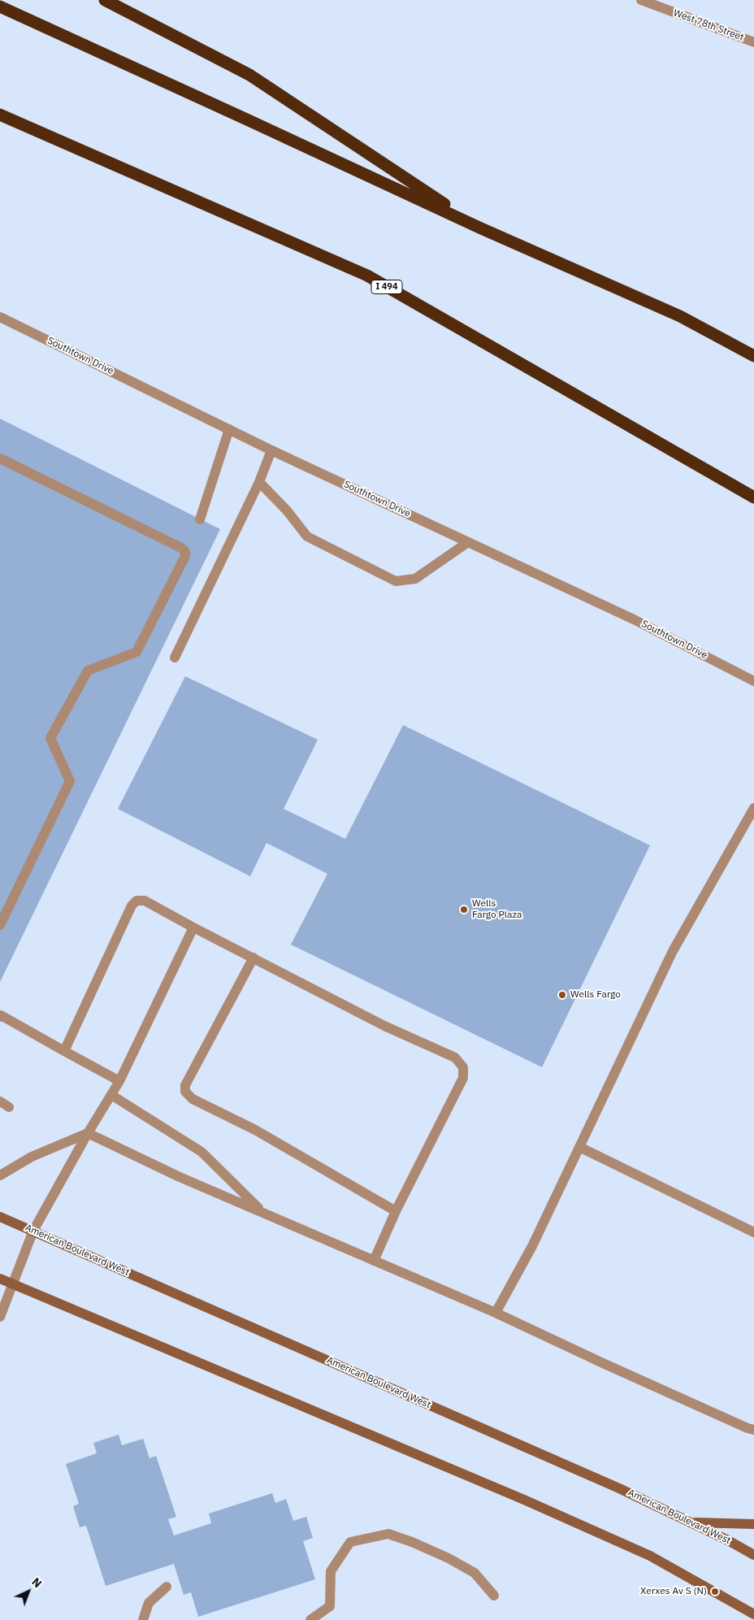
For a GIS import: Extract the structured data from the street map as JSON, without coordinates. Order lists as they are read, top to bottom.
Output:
{
  "streets": {
    "highway": ["I 494"],
    "main road": ["American Boulevard West"],
    "street": ["West 78th Street", "Southtown Drive"]
  },
  "places": ["Wells Fargo Plaza", "Wells Fargo", "Xerxes Av S (N)"],
  "north": "top right"
}
